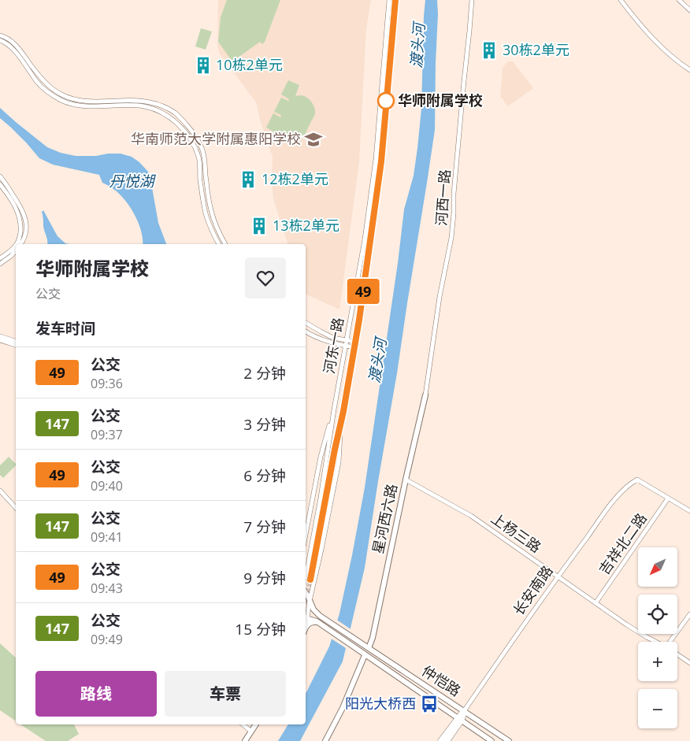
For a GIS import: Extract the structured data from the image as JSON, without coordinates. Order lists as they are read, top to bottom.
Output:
{
  "streets": {
    "main road": ["长安南路"],
    "street": [
      "河西一路",
      "河东一路",
      "星河西六路",
      "上杨三路",
      "吉祥北二路",
      "仲恺路"
    ]
  },
  "crossings": [
    ["河西一路", "星河西六路"],
    ["星河西六路", "上杨三路"],
    ["星河西六路", "仲恺路"],
    ["上杨三路", "吉祥北二路"],
    ["上杨三路", "长安南路"],
    ["吉祥北二路", "长安南路"],
    ["长安南路", "仲恺路"]
  ],
  "water": ["渡头河", "丹悦湖"],
  "places": {
    "building": [
      "30栋2单元",
      "10栋2单元",
      "12栋2单元",
      "13栋2单元"
    ],
    "other": ["华师附属学校"],
    "school or university": ["华南师范大学附属惠阳学校"],
    "bus stop": ["阳光大桥西"]
  },
  "lines": ["bus line 49"],
  "north": "bottom left",
  "page": {
    "on_map": "49",
    "heading": [
      ["华师附属学校", "公交"],
      "发车时间"
    ],
    "list": [
      {
        "mark": "49",
        "name": "公交",
        "note": "09:36",
        "value": "2 分钟"
      },
      {
        "mark": "147",
        "name": "公交",
        "note": "09:37",
        "value": "3 分钟"
      },
      {
        "mark": "49",
        "name": "公交",
        "note": "09:40",
        "value": "6 分钟"
      },
      {
        "mark": "147",
        "name": "公交",
        "note": "09:41",
        "value": "7 分钟"
      },
      {
        "mark": "49",
        "name": "公交",
        "note": "09:43",
        "value": "9 分钟"
      },
      {
        "mark": "147",
        "name": "公交",
        "note": "09:49",
        "value": "15 分钟"
      }
    ],
    "map_buttons": ["+", "−"],
    "buttons": ["路线", "车票"]
  }
}
